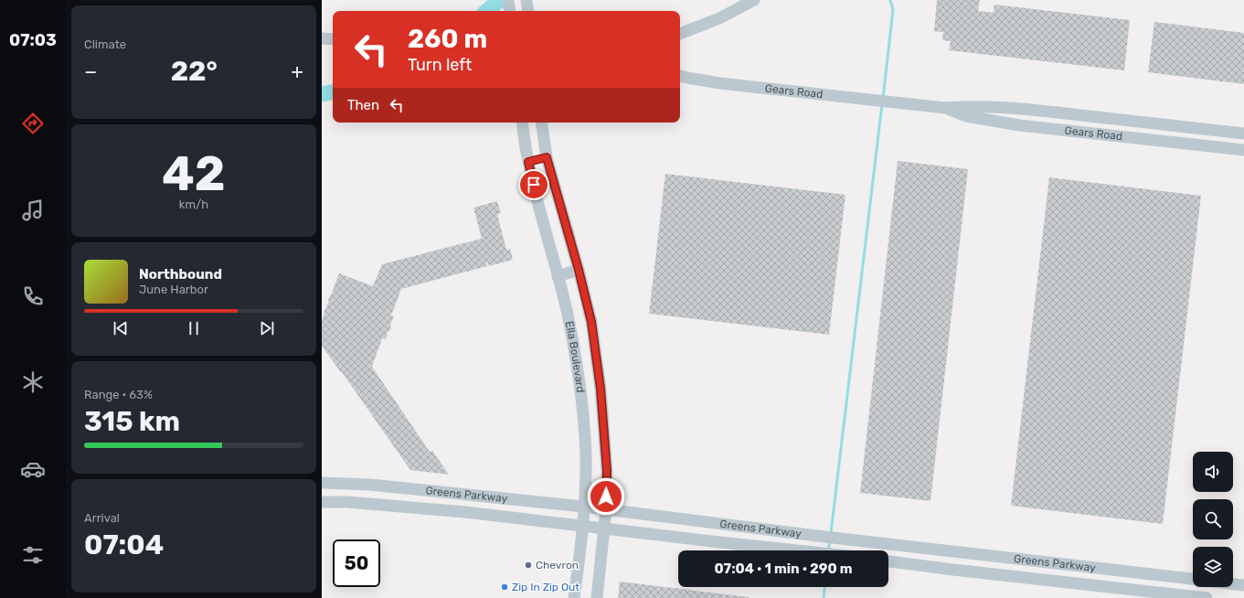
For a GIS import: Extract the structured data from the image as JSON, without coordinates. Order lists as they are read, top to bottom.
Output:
{
  "streets": {
    "street": ["Gears Road", "Ella Boulevard", "Greens Parkway"]
  },
  "crossings": [
    ["Ella Boulevard", "Greens Parkway"]
  ],
  "places": ["Chevron", "Zip In Zip Out"],
  "page": {
    "tabs": "07:03",
    "tile": [
      "Climate",
      ["42", "km/h"],
      ["Range · 63%", "315 km"],
      ["Arrival", "07:04"]
    ],
    "turn": ["260 m", "Turn left"],
    "heat": ["−", "22°", "+"],
    "then": "Then",
    "song": ["Northbound", "June Harbor"],
    "limit": "50",
    "trip": "07:04 · 1 min · 290 m"
  }
}
